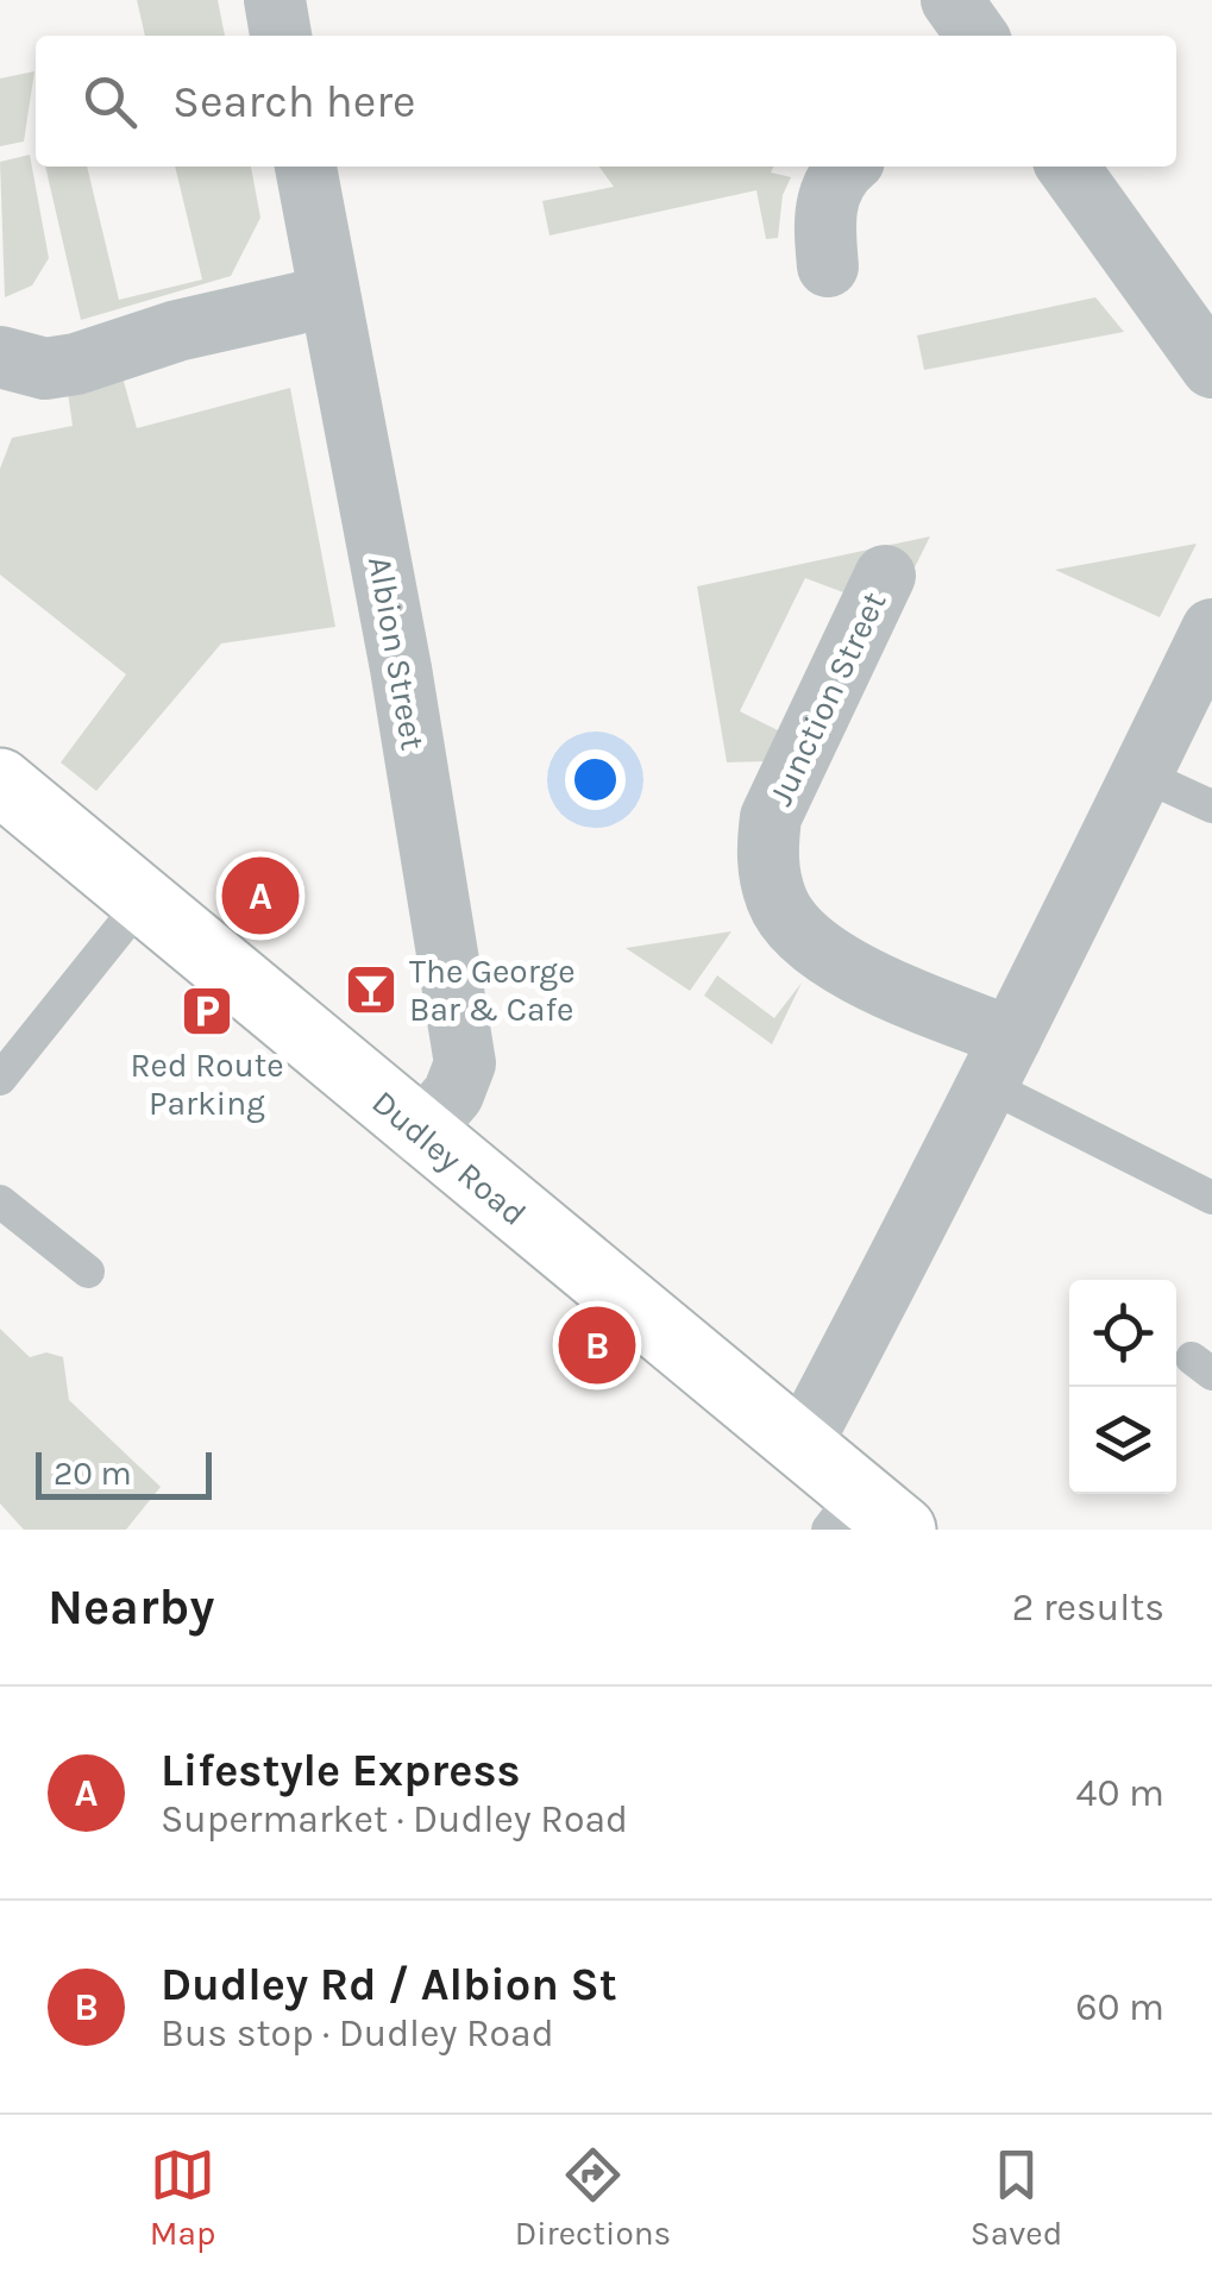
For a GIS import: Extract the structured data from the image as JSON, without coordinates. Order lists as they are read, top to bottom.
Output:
{
  "streets": {
    "main road": ["Dudley Road"],
    "street": ["Albion Street", "Junction Street"]
  },
  "crossings": [
    ["Albion Street", "Dudley Road"]
  ],
  "places": {
    "bar": ["The George Bar & Cafe"],
    "parking": ["Red Route Parking"]
  },
  "scale_bar": "20 m",
  "page": {
    "search": "Search here",
    "pins": ["A", "B"],
    "scale": "20 m",
    "heading": ["Nearby", "2 results"],
    "list": [
      {
        "mark": "A",
        "name": "Lifestyle Express",
        "note": "Supermarket · Dudley Road",
        "value": "40 m"
      },
      {
        "mark": "B",
        "name": "Dudley Rd / Albion St",
        "note": "Bus stop · Dudley Road",
        "value": "60 m"
      }
    ],
    "nav": ["Map", "Directions", "Saved"]
  }
}
